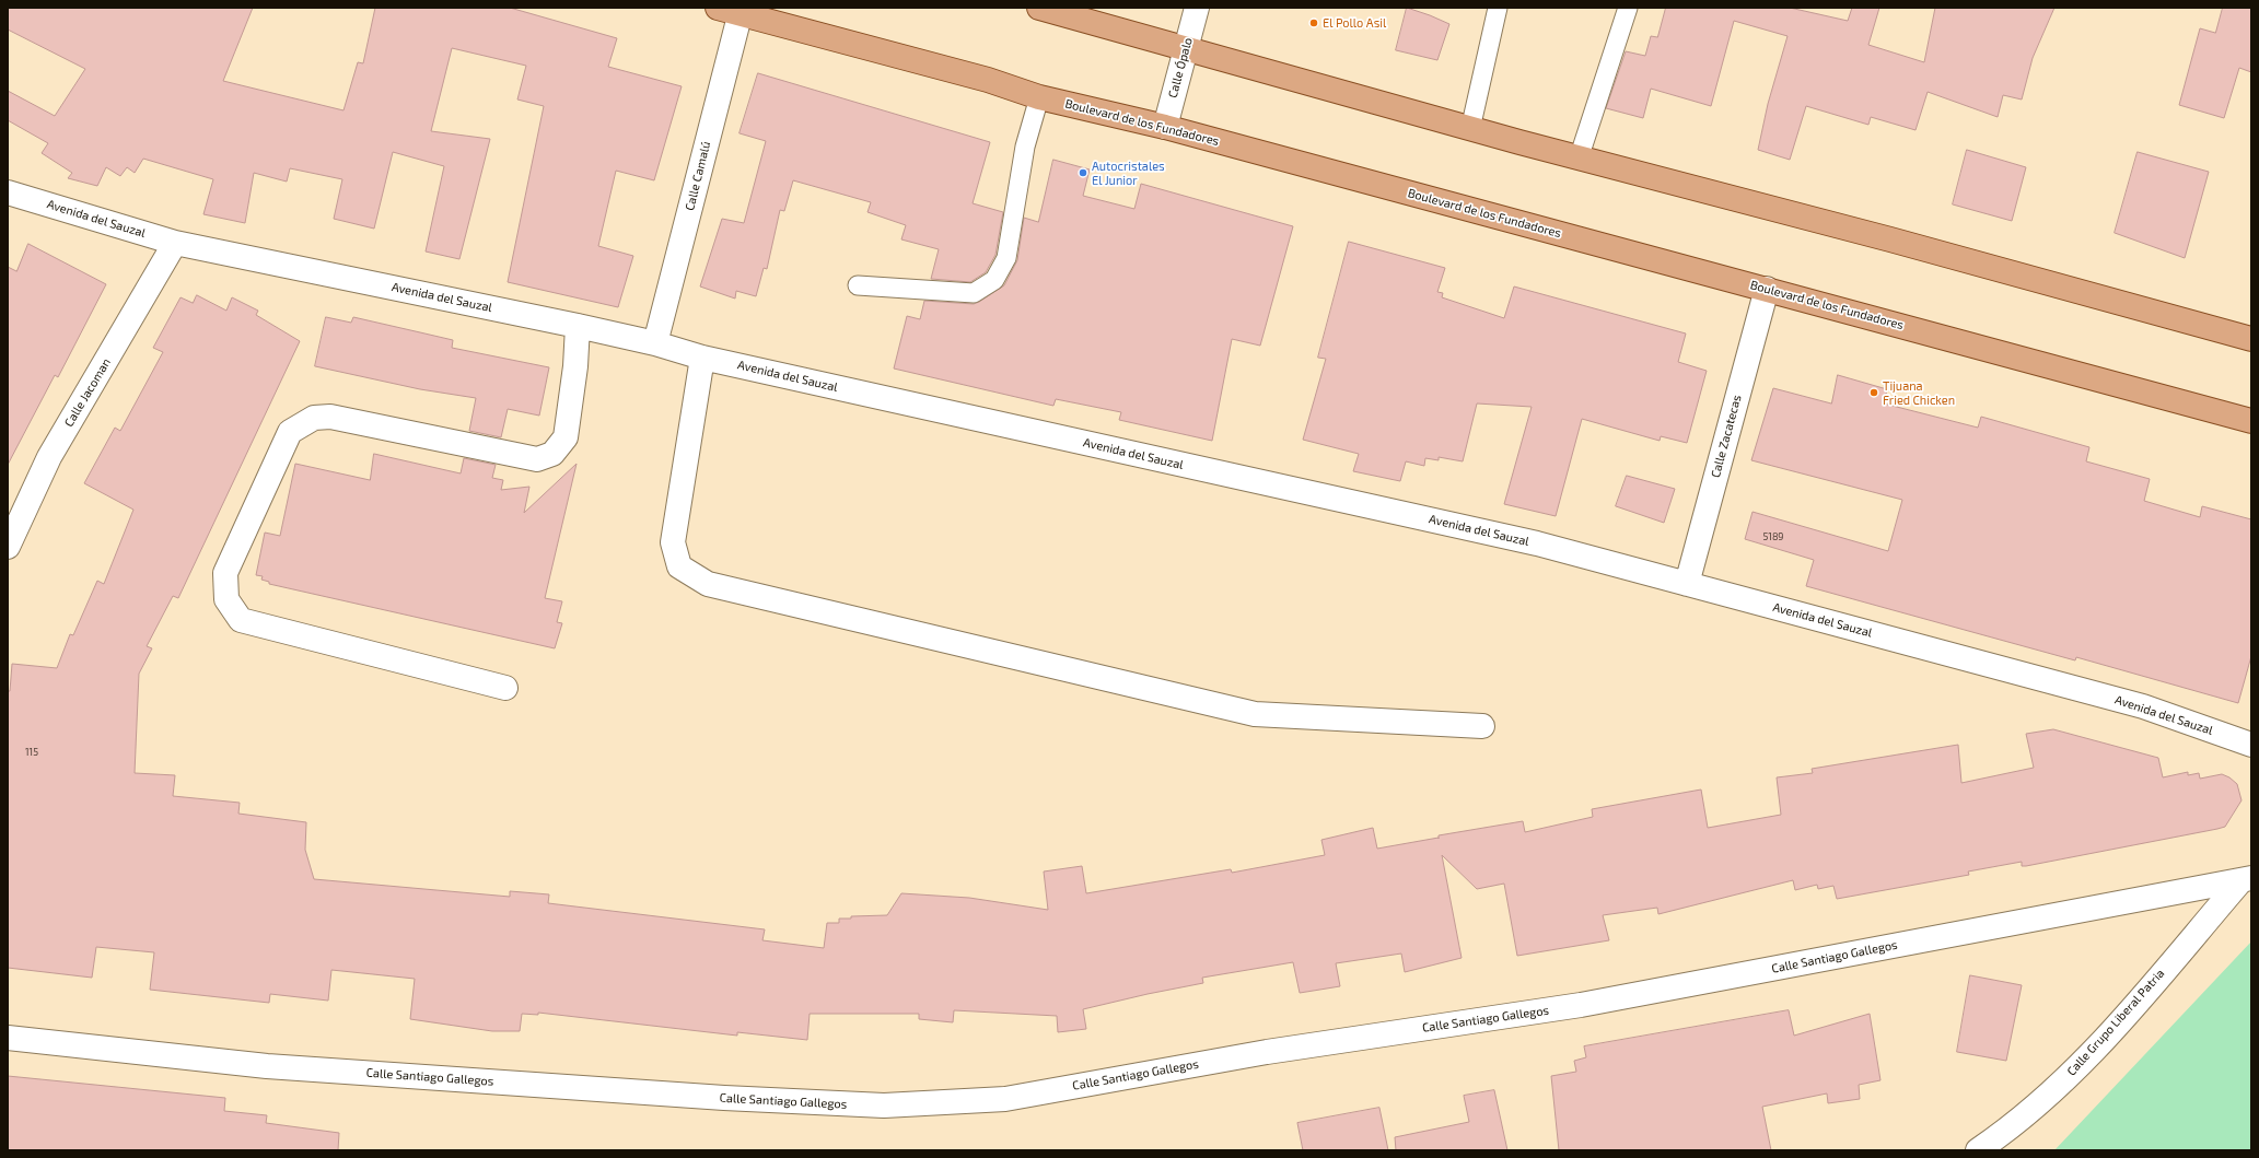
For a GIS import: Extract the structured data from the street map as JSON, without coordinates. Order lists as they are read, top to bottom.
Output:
{
  "streets": {
    "main road": ["Boulevard de los Fundadores"],
    "street": [
      "Calle Ópalo",
      "Calle Camalú",
      "Avenida del Sauzal",
      "Calle Jacoman",
      "Calle Zacatecas",
      "Calle Santiago Gallegos",
      "Calle Grupo Liberal Patria"
    ]
  },
  "crossings": [
    ["Calle Ópalo", "Boulevard de los Fundadores"],
    ["Boulevard de los Fundadores", "Calle Camalú"],
    ["Boulevard de los Fundadores", "Calle Zacatecas"],
    ["Calle Camalú", "Avenida del Sauzal"],
    ["Avenida del Sauzal", "Calle Jacoman"],
    ["Avenida del Sauzal", "Calle Zacatecas"],
    ["Calle Santiago Gallegos", "Calle Grupo Liberal Patria"]
  ],
  "places": ["El Pollo Asil", "Autocristales El Junior", "Tijuana Fried Chicken"],
  "house_numbers": ["5189", "115"]
}
